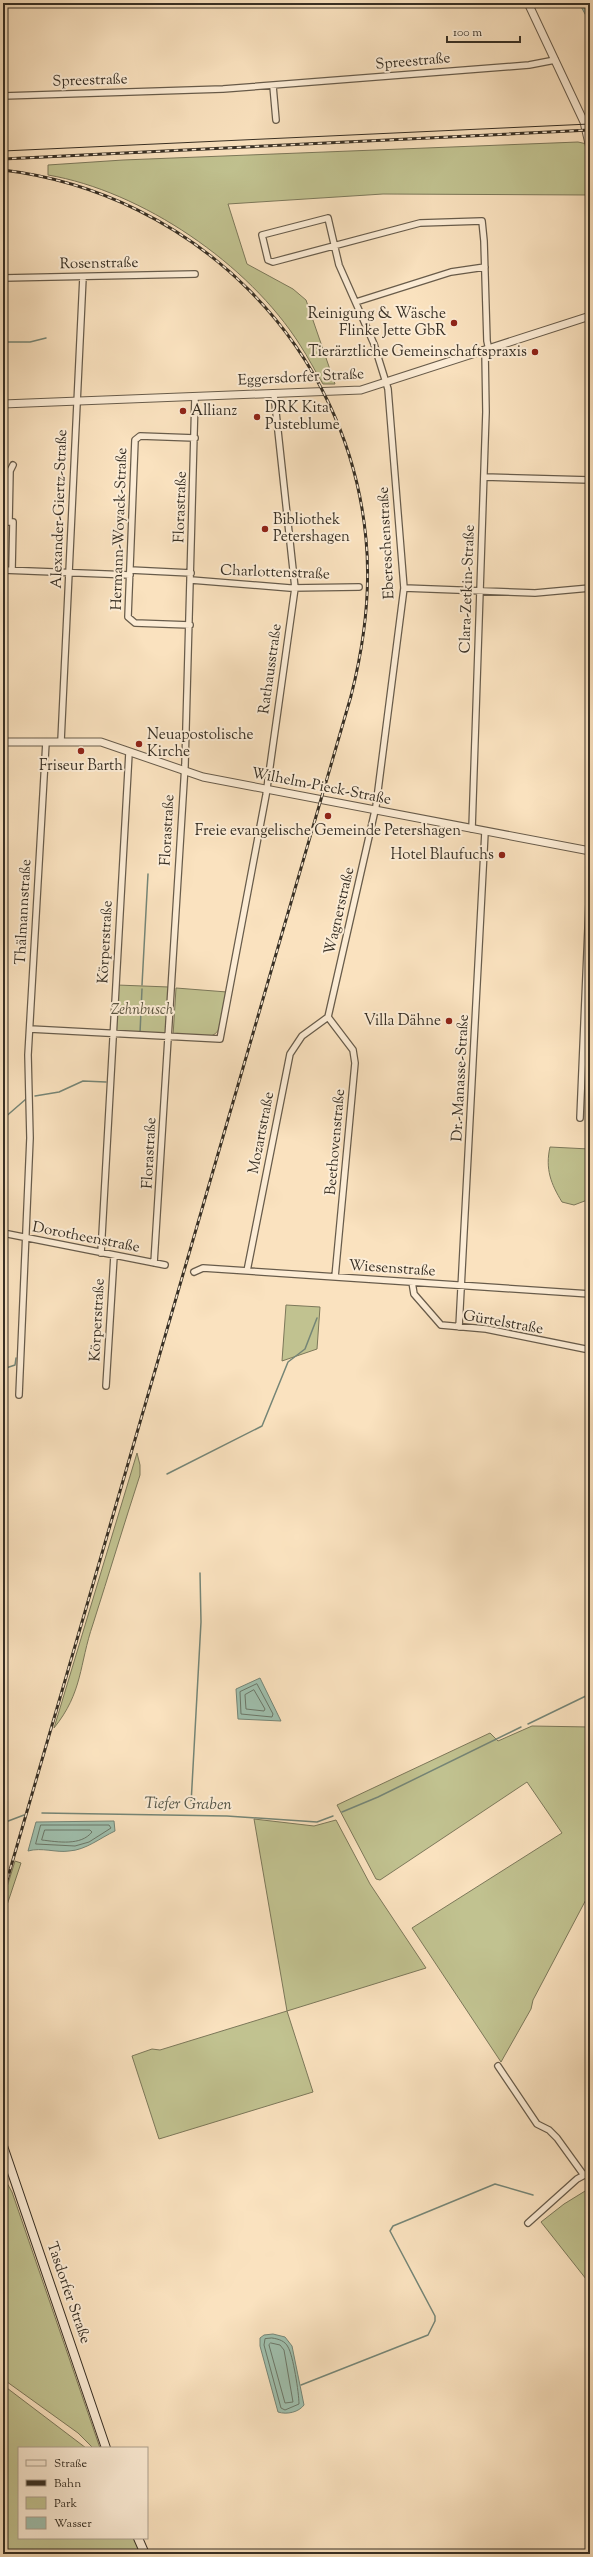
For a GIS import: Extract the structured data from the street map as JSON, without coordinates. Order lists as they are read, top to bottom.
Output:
{
  "streets": {
    "main road": ["Tasdorfer Straße"],
    "street": [
      "Spreestraße",
      "Rosenstraße",
      "Eggersdorfer Straße",
      "Florastraße",
      "Alexander-Giertz-Straße",
      "Hermann-Woyack-Straße",
      "Ebereschenstraße",
      "Charlottenstraße",
      "Clara-Zetkin-Straße",
      "Rathausstraße",
      "Wilhelm-Pieck-Straße",
      "Wagnerstraße",
      "Thälmannstraße",
      "Körperstraße",
      "Dr.-Manasse-Straße",
      "Mozartstraße",
      "Beethovenstraße",
      "Dorotheenstraße",
      "Wiesenstraße",
      "Gürtelstraße"
    ]
  },
  "crossings": [
    ["Rosenstraße", "Alexander-Giertz-Straße"],
    ["Eggersdorfer Straße", "Florastraße"],
    ["Eggersdorfer Straße", "Alexander-Giertz-Straße"],
    ["Eggersdorfer Straße", "Ebereschenstraße"],
    ["Eggersdorfer Straße", "Clara-Zetkin-Straße"],
    ["Eggersdorfer Straße", "Rathausstraße"],
    ["Florastraße", "Hermann-Woyack-Straße"],
    ["Florastraße", "Charlottenstraße"],
    ["Florastraße", "Rathausstraße"],
    ["Florastraße", "Wilhelm-Pieck-Straße"],
    ["Florastraße", "Dorotheenstraße"],
    ["Alexander-Giertz-Straße", "Wilhelm-Pieck-Straße"],
    ["Ebereschenstraße", "Clara-Zetkin-Straße"],
    ["Ebereschenstraße", "Wilhelm-Pieck-Straße"],
    ["Ebereschenstraße", "Wagnerstraße"],
    ["Charlottenstraße", "Rathausstraße"],
    ["Clara-Zetkin-Straße", "Wilhelm-Pieck-Straße"],
    ["Rathausstraße", "Wilhelm-Pieck-Straße"],
    ["Wilhelm-Pieck-Straße", "Wagnerstraße"],
    ["Wilhelm-Pieck-Straße", "Thälmannstraße"],
    ["Wilhelm-Pieck-Straße", "Körperstraße"],
    ["Wilhelm-Pieck-Straße", "Dr.-Manasse-Straße"],
    ["Wagnerstraße", "Mozartstraße"],
    ["Wagnerstraße", "Beethovenstraße"],
    ["Thälmannstraße", "Dorotheenstraße"],
    ["Körperstraße", "Dorotheenstraße"],
    ["Dr.-Manasse-Straße", "Wiesenstraße"],
    ["Dr.-Manasse-Straße", "Gürtelstraße"],
    ["Mozartstraße", "Beethovenstraße"],
    ["Mozartstraße", "Wiesenstraße"],
    ["Beethovenstraße", "Wiesenstraße"],
    ["Wiesenstraße", "Gürtelstraße"]
  ],
  "water": ["Tiefer Graben"],
  "parks": ["Zehnbusch"],
  "places": [
    "Reinigung & Wäsche Flinke Jette GbR",
    "Tierärztliche Gemeinschaftspraxis",
    "Allianz",
    "DRK Kita Pusteblume",
    "Bibliothek Petershagen",
    "Neuapostolische Kirche",
    "Friseur Barth",
    "Freie evangelische Gemeinde Petershagen",
    "Hotel Blaufuchs",
    "Villa Dähne"
  ],
  "legend": [
    "Straße",
    "Bahn",
    "Park",
    "Wasser"
  ],
  "scale_bar": "100 m"
}
